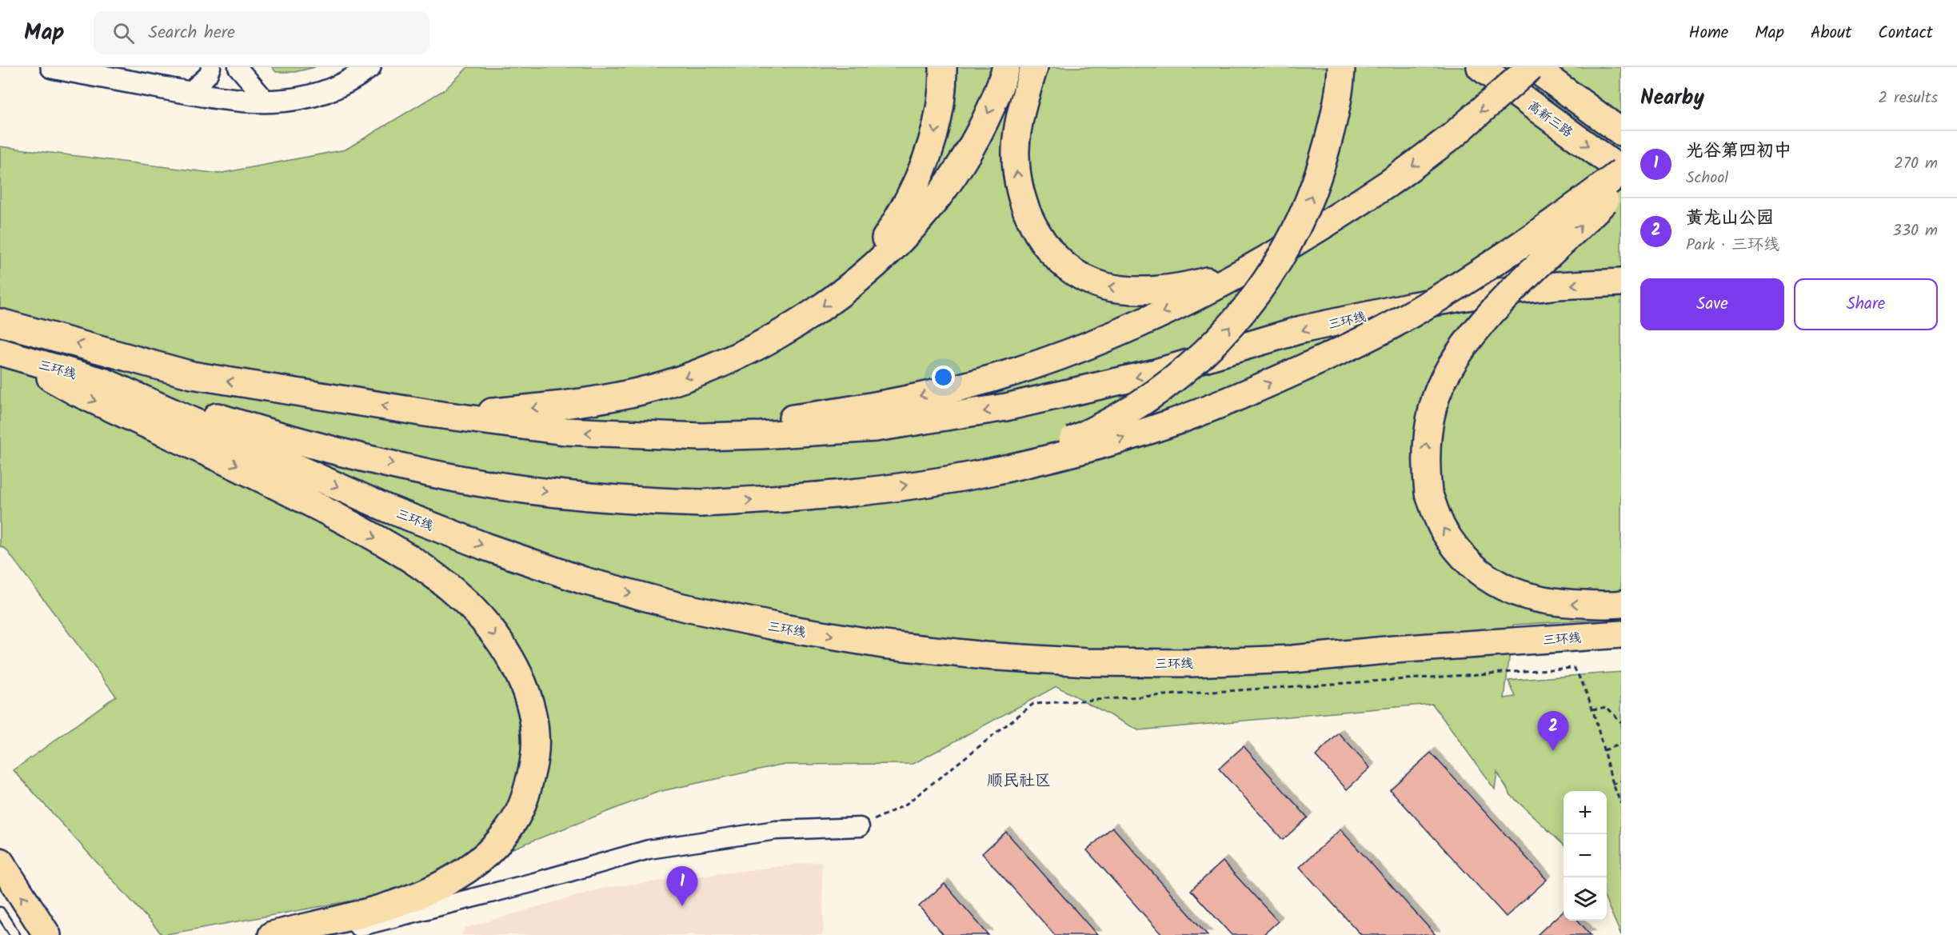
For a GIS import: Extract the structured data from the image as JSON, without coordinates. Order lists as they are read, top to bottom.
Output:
{
  "streets": {
    "main road": ["高新三路", "三环线"]
  },
  "districts": ["顺民社区"],
  "page": {
    "header": "Map",
    "search": "Search here",
    "nav": [
      "Home",
      "Map",
      "About",
      "Contact"
    ],
    "heading": ["Nearby", "2 results"],
    "list": [
      {
        "mark": "1",
        "name": "光谷第四初中",
        "note": "School",
        "value": "270 m"
      },
      {
        "mark": "2",
        "name": "黄龙山公园",
        "note": "Park · 三环线",
        "value": "330 m"
      }
    ],
    "buttons": ["Save", "Share"],
    "pins": ["2", "1"],
    "map_buttons": ["+", "−"]
  }
}
